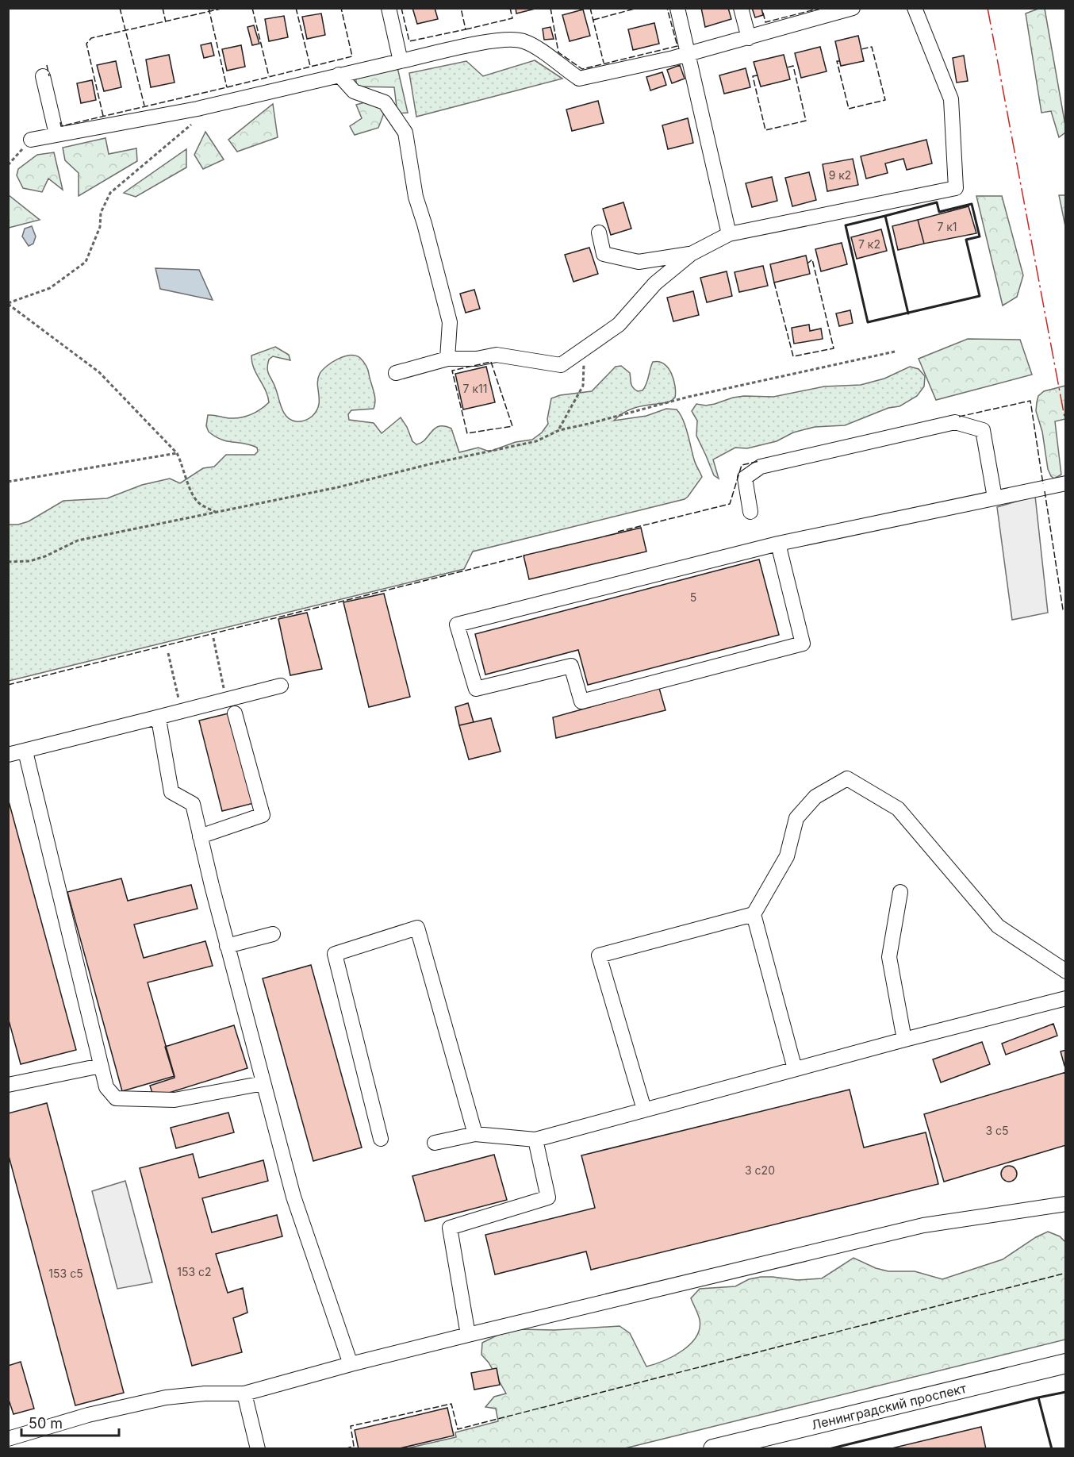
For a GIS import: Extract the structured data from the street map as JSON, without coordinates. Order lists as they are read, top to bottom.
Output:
{
  "streets": {
    "main road": ["Ленинградский проспект"]
  },
  "house_numbers": [
    "9 к2",
    "7 к1",
    "7 к2",
    "7 к11",
    "5",
    "3 с5",
    "3 с20",
    "153 с2",
    "153 с5"
  ],
  "scale_bar": "50 m"
}
